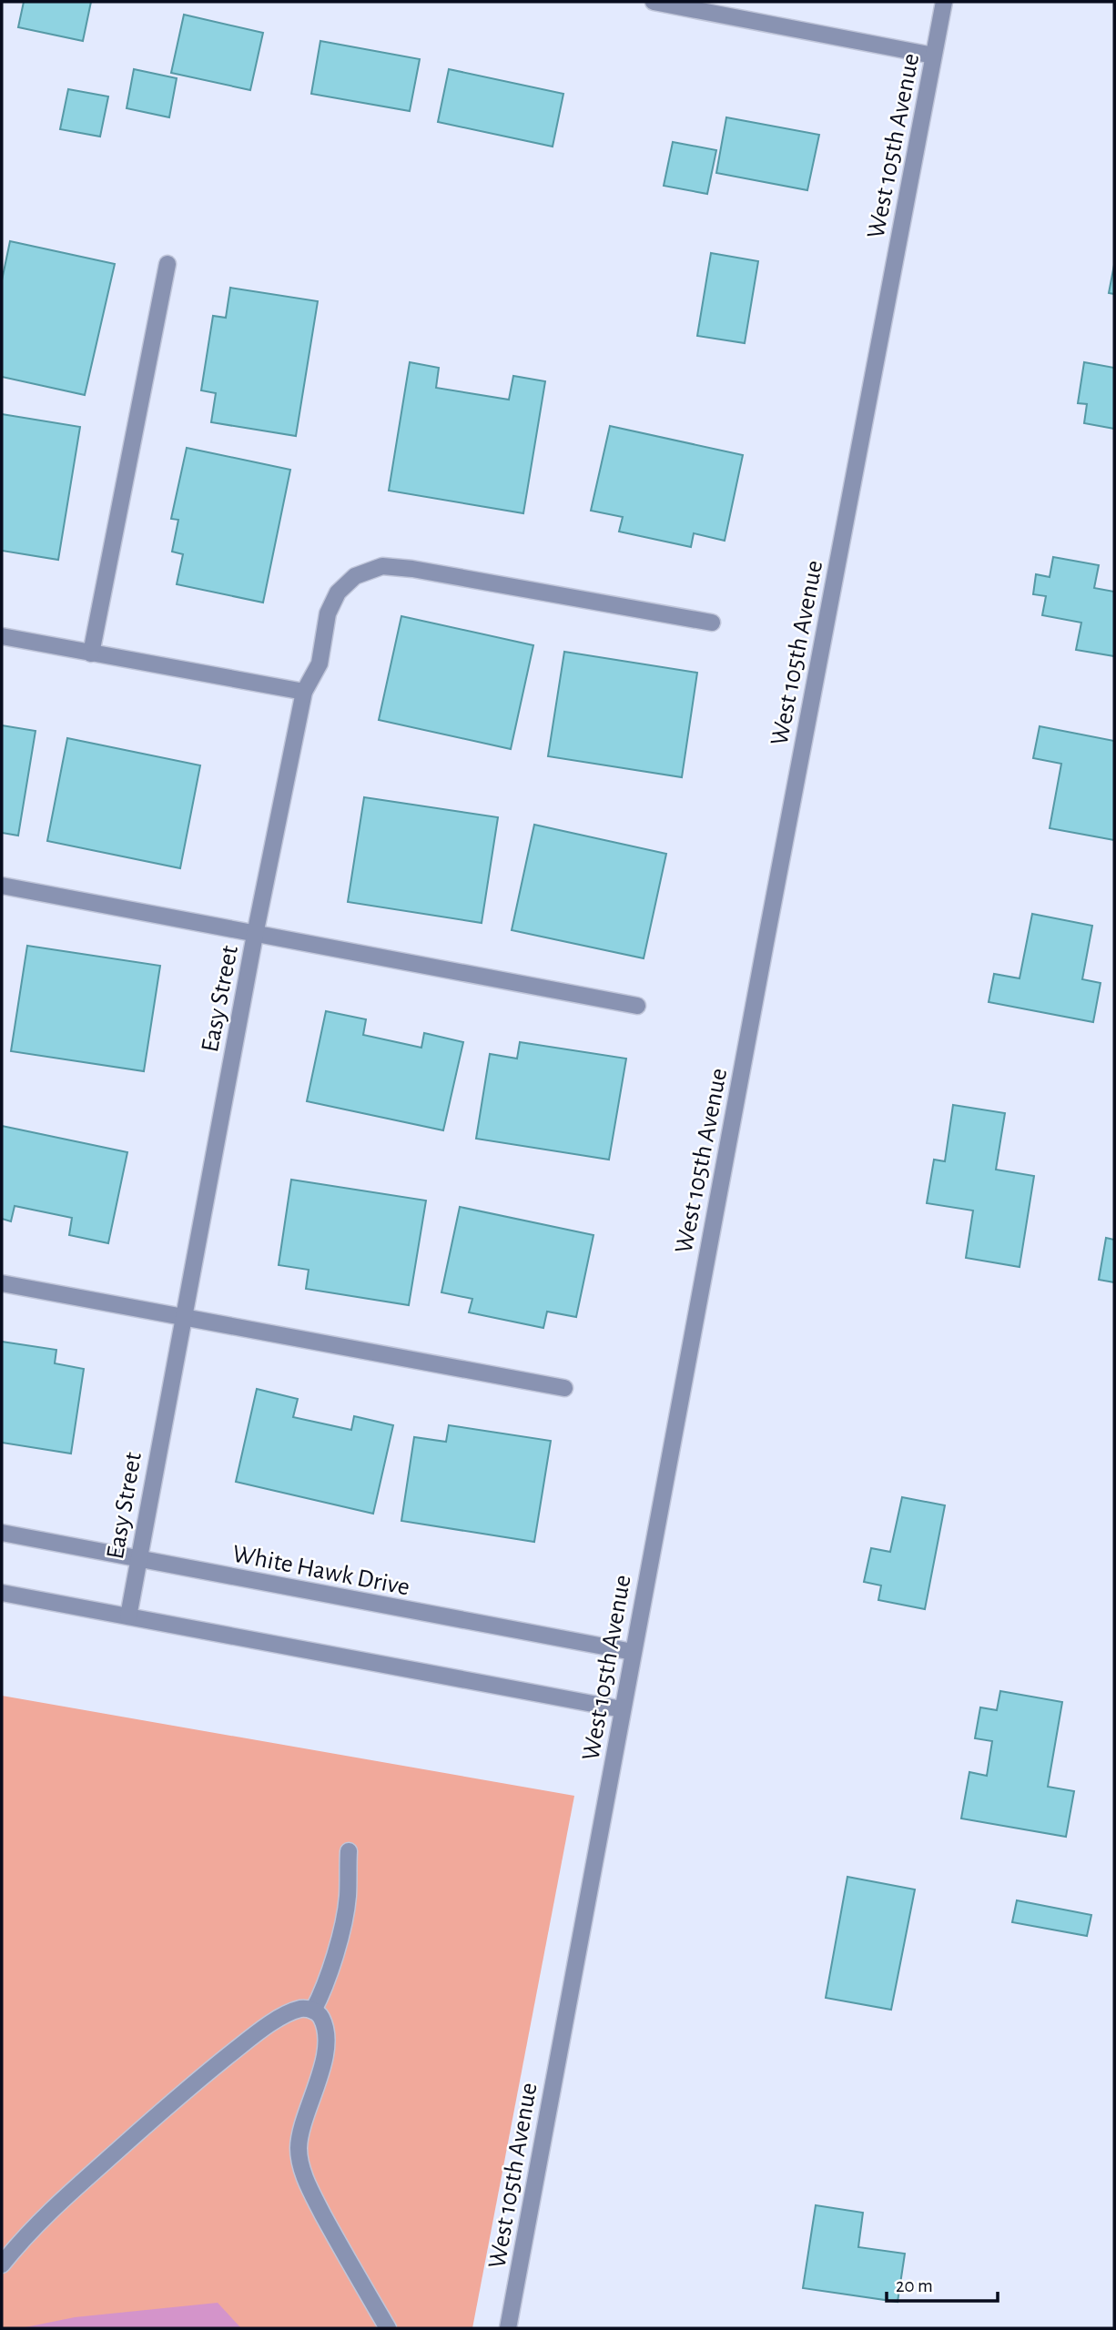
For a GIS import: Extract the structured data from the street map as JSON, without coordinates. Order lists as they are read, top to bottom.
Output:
{
  "streets": {
    "street": ["West 105th Avenue", "Easy Street", "White Hawk Drive"]
  },
  "crossings": [
    ["West 105th Avenue", "White Hawk Drive"],
    ["Easy Street", "White Hawk Drive"]
  ],
  "scale_bar": "20 m"
}
